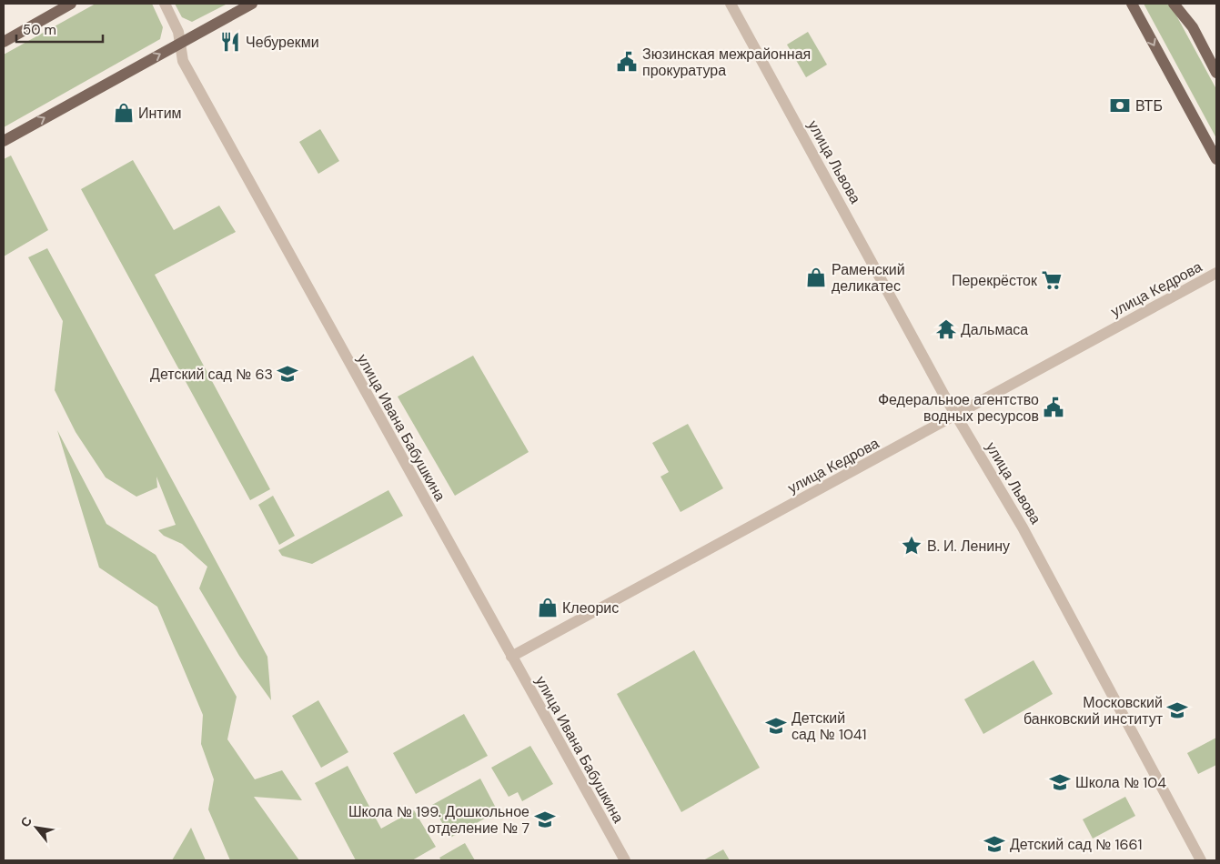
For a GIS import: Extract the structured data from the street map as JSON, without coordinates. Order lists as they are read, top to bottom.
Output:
{
  "streets": {
    "street": ["улица Львова", "улица Кедрова", "улица Ивана Бабушкина"]
  },
  "crossings": [
    ["улица Львова", "улица Кедрова"],
    ["улица Кедрова", "улица Ивана Бабушкина"]
  ],
  "places": {
    "restaurant": ["Чебурекми"],
    "public building": ["Зюзинская межрайонная прокуратура", "Федеральное агентство водных ресурсов"],
    "bank": ["ВТБ"],
    "shop": ["Интим", "Раменский деликатес", "Клеорис"],
    "supermarket": ["Перекрёсток"],
    "temple": ["Дальмаса"],
    "school or university": [
      "Детский сад № 63",
      "Московский банковский институт",
      "Детский сад № 1041",
      "Школа № 104",
      "Школа № 199. Дошкольное отделение № 7",
      "Детский сад № 1661"
    ],
    "place": ["В. И. Ленину"]
  },
  "scale_bar": "50 m",
  "north": "top left"
}
